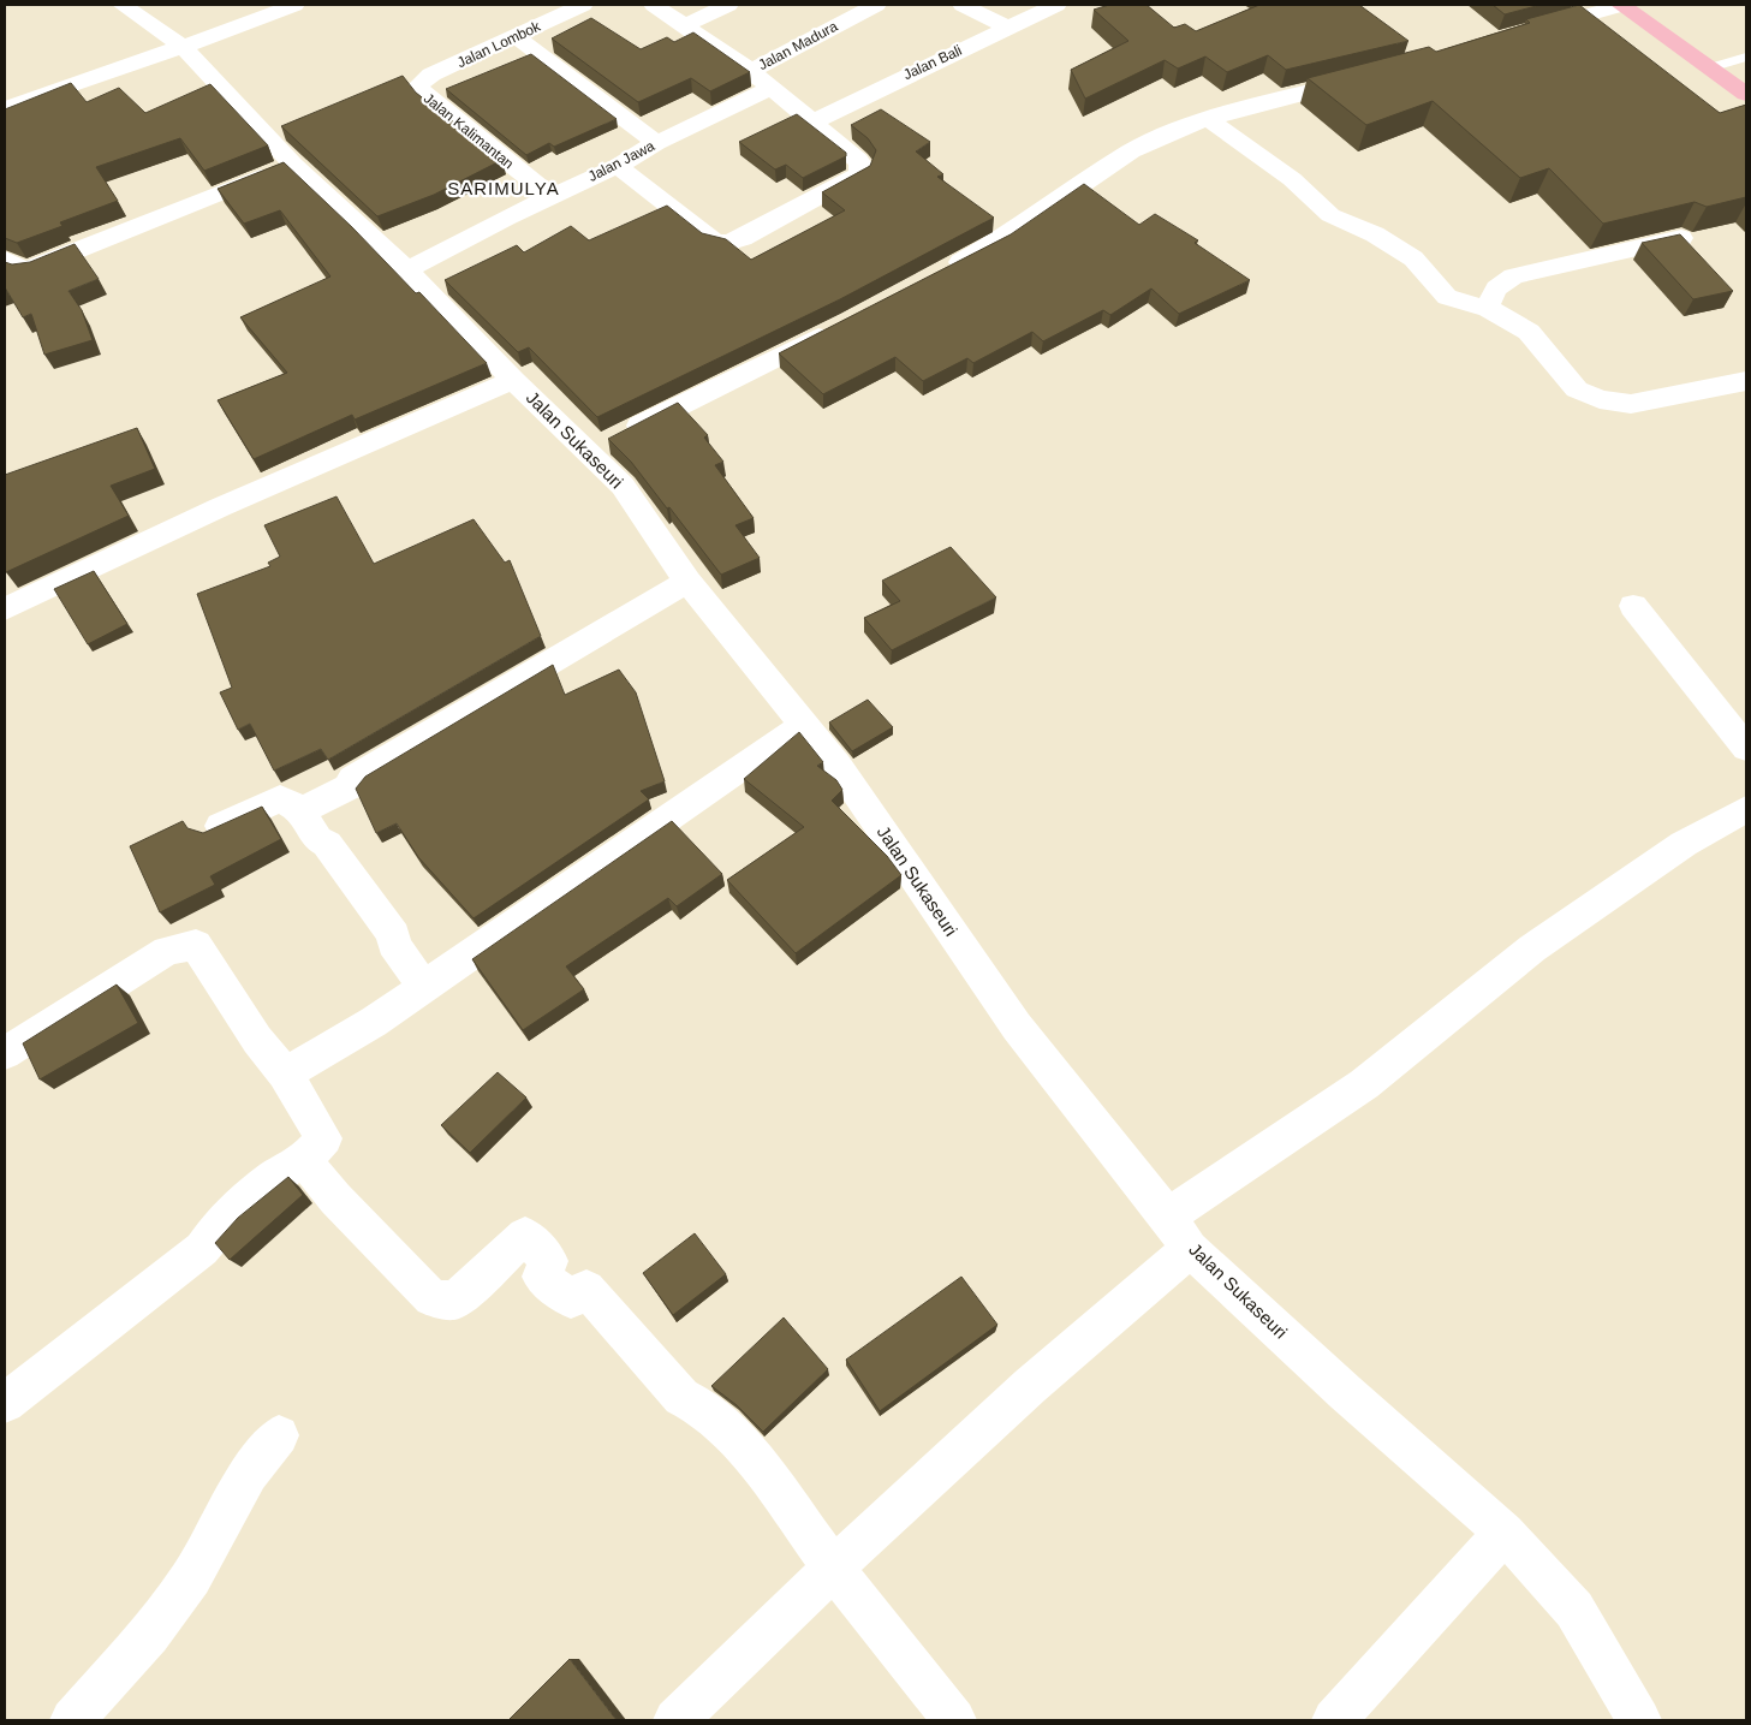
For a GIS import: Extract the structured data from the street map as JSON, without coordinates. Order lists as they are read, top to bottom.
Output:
{
  "streets": {
    "street": [
      "Jalan Lombok",
      "Jalan Madura",
      "Jalan Bali",
      "Jalan Kalimantan",
      "Jalan Jawa",
      "Jalan Sukaseuri"
    ]
  },
  "crossings": [
    ["Jalan Lombok", "Jalan Kalimantan"],
    ["Jalan Kalimantan", "Jalan Jawa"],
    ["Jalan Jawa", "Jalan Sukaseuri"]
  ],
  "districts": ["SARIMULYA"]
}
